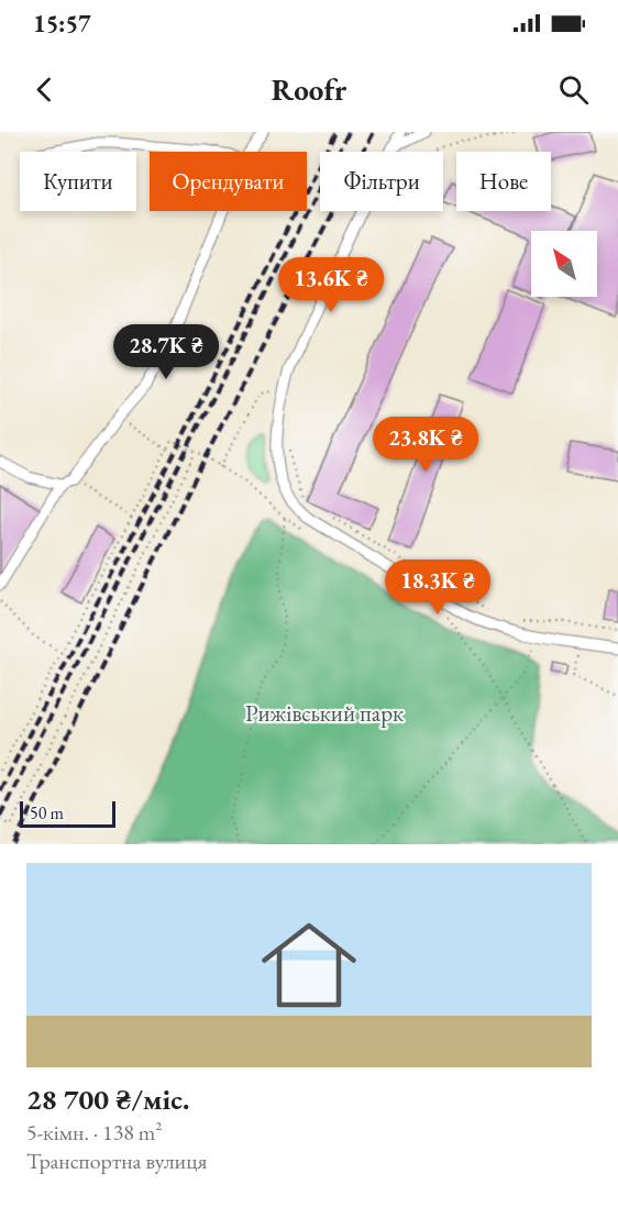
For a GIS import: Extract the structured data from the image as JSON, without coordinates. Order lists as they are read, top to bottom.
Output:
{
  "parks": ["Рижівський парк"],
  "scale_bar": "50 m",
  "north": "top left",
  "page": {
    "status": "15:57",
    "header": "Roofr",
    "chip": [
      "Купити",
      "Орендувати",
      "Фільтри",
      "Нове"
    ],
    "price": [
      "13.6K ₴",
      "28.7K ₴",
      "23.8K ₴",
      "18.3K ₴"
    ],
    "scale": "50 m",
    "list": [
      {
        "name": "28 700 ₴/міс.",
        "note": "5-кімн. · 138 m² · Транспортна вулиця"
      }
    ]
  }
}
